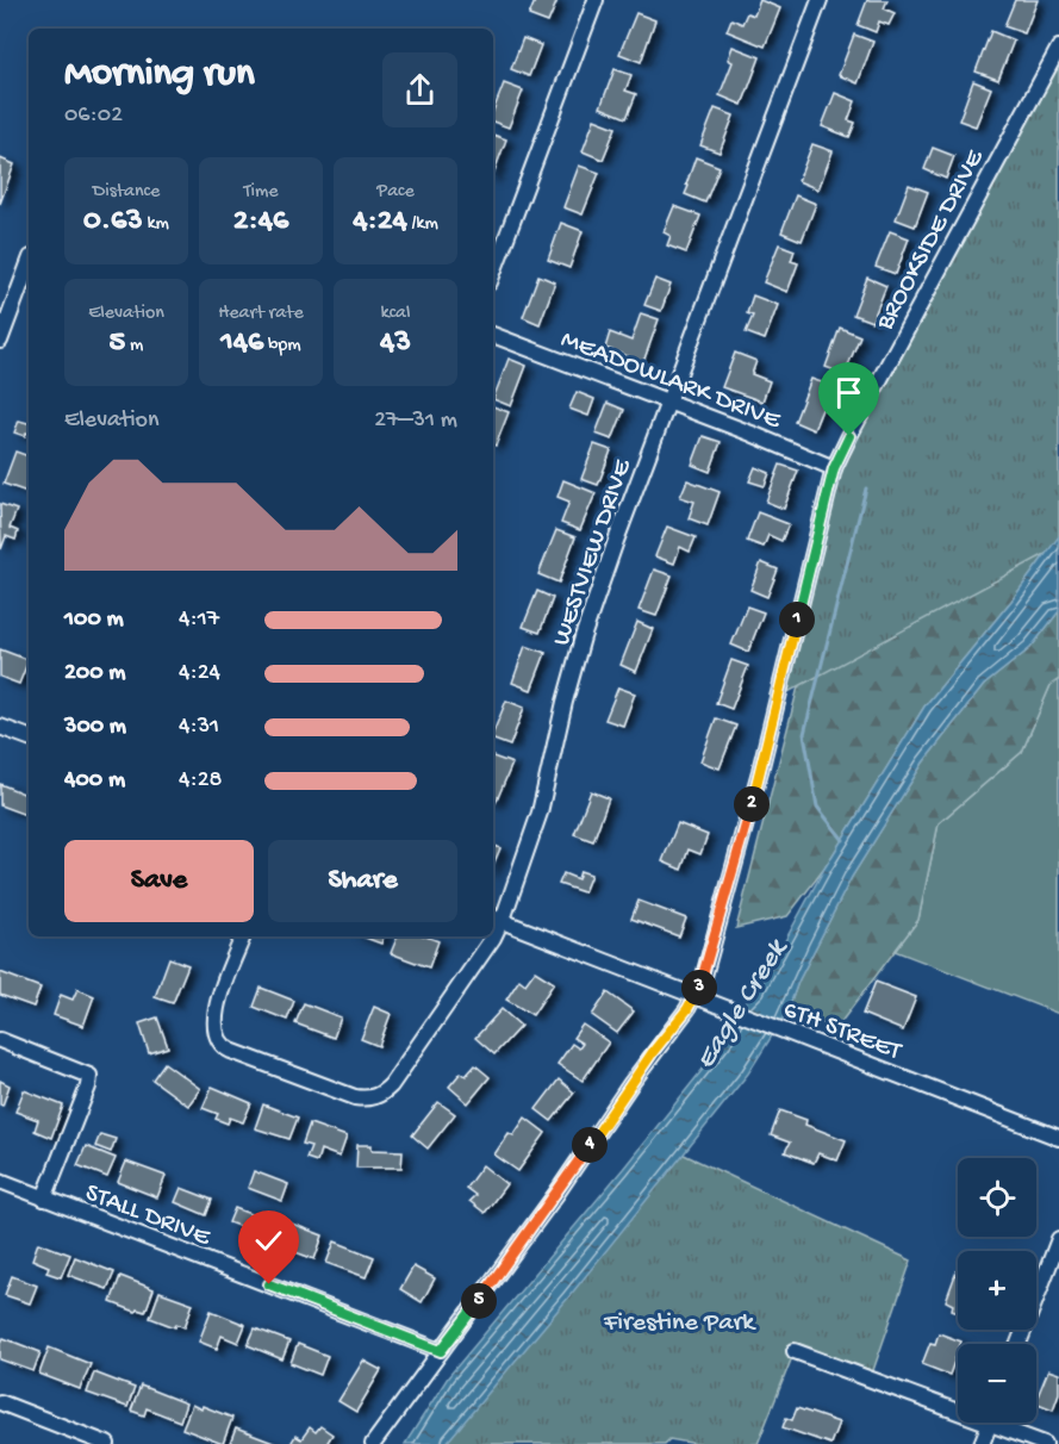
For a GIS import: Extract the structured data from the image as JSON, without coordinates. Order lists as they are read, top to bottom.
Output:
{
  "streets": {
    "street": [
      "BROOKSIDE DRIVE",
      "MEADOWLARK DRIVE",
      "WESTVIEW DRIVE",
      "6TH STREET",
      "STALL DRIVE"
    ]
  },
  "crossings": [
    ["BROOKSIDE DRIVE", "MEADOWLARK DRIVE"],
    ["BROOKSIDE DRIVE", "6TH STREET"],
    ["BROOKSIDE DRIVE", "STALL DRIVE"],
    ["MEADOWLARK DRIVE", "WESTVIEW DRIVE"],
    ["WESTVIEW DRIVE", "6TH STREET"]
  ],
  "water": ["Eagle Creek"],
  "parks": ["Firestine Park"],
  "page": {
    "heading": ["Morning run", "06:02"],
    "stats": [
      ["Distance", "0.63 km"],
      ["Time", "2:46"],
      ["Pace", "4:24 /km"],
      ["Elevation", "5 m"],
      ["Heart rate", "146 bpm"],
      ["kcal", "43"]
    ],
    "chart": ["Elevation", "27–31 m"],
    "list": [
      {
        "name": "100 m",
        "note": "4:17"
      },
      {
        "name": "200 m",
        "note": "4:24"
      },
      {
        "name": "300 m",
        "note": "4:31"
      },
      {
        "name": "400 m",
        "note": "4:28"
      }
    ],
    "pins": [
      "1",
      "2",
      "3",
      "4",
      "5"
    ],
    "buttons": ["Save", "Share"],
    "map_buttons": ["+", "−"]
  }
}
